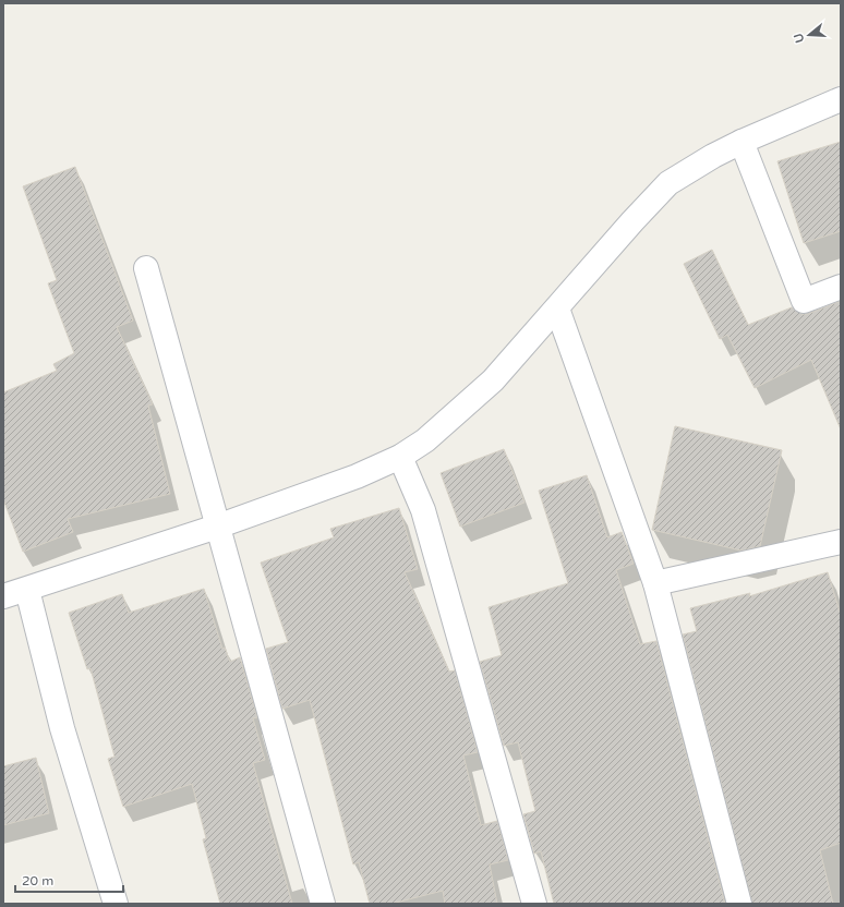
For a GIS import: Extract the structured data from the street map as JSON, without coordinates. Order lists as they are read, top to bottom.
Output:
{
  "scale_bar": "20 m",
  "north": "left"
}
